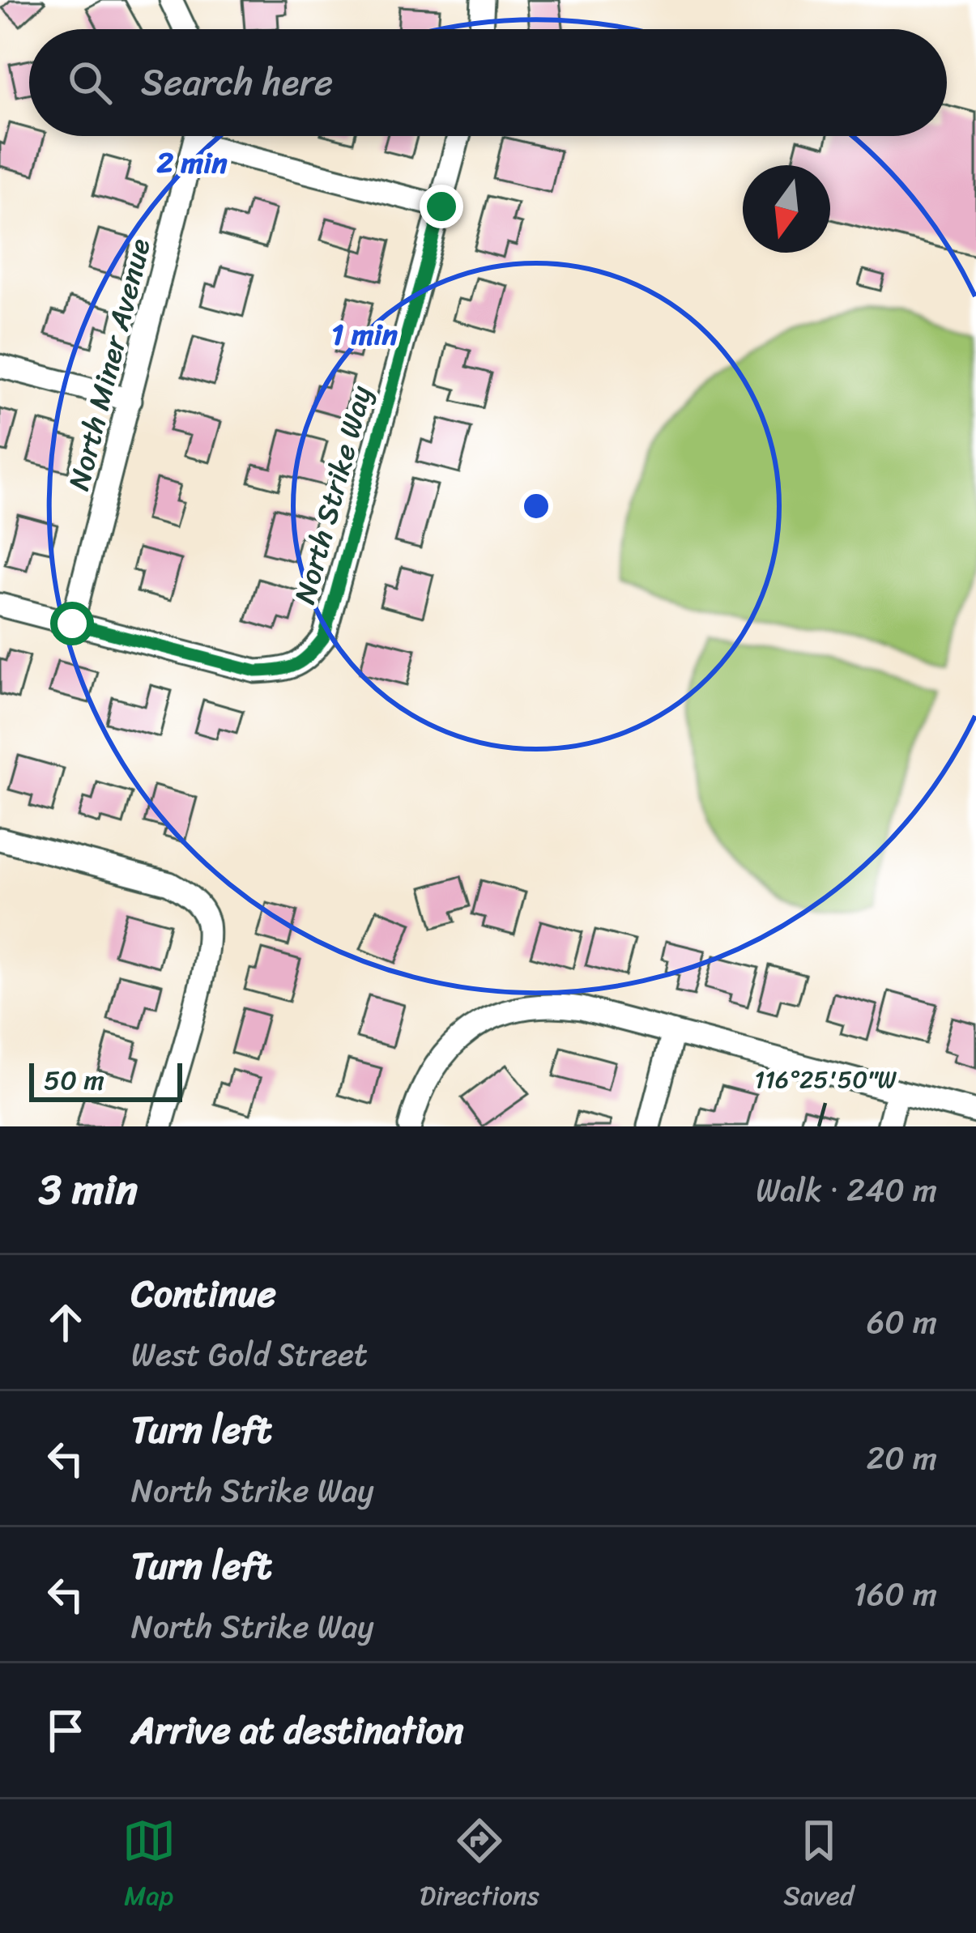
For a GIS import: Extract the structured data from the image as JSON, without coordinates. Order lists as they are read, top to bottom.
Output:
{
  "streets": {
    "street": ["North Miner Avenue", "North Strike Way"]
  },
  "crossings": [
    ["North Miner Avenue", "North Strike Way"]
  ],
  "scale_bar": "50 m",
  "north": "bottom",
  "page": {
    "search": "Search here",
    "scale": "50 m",
    "heading": ["3 min", "Walk · 240 m"],
    "list": [
      ["Continue", "West Gold Street", "60 m"],
      ["Turn left", "North Strike Way", "20 m"],
      ["Turn left", "North Strike Way", "160 m"],
      "Arrive at destination"
    ],
    "nav": ["Map", "Directions", "Saved"]
  },
  "coordinates": ["116°25'50\"W"],
  "rings": ["2 min", "1 min"]
}
